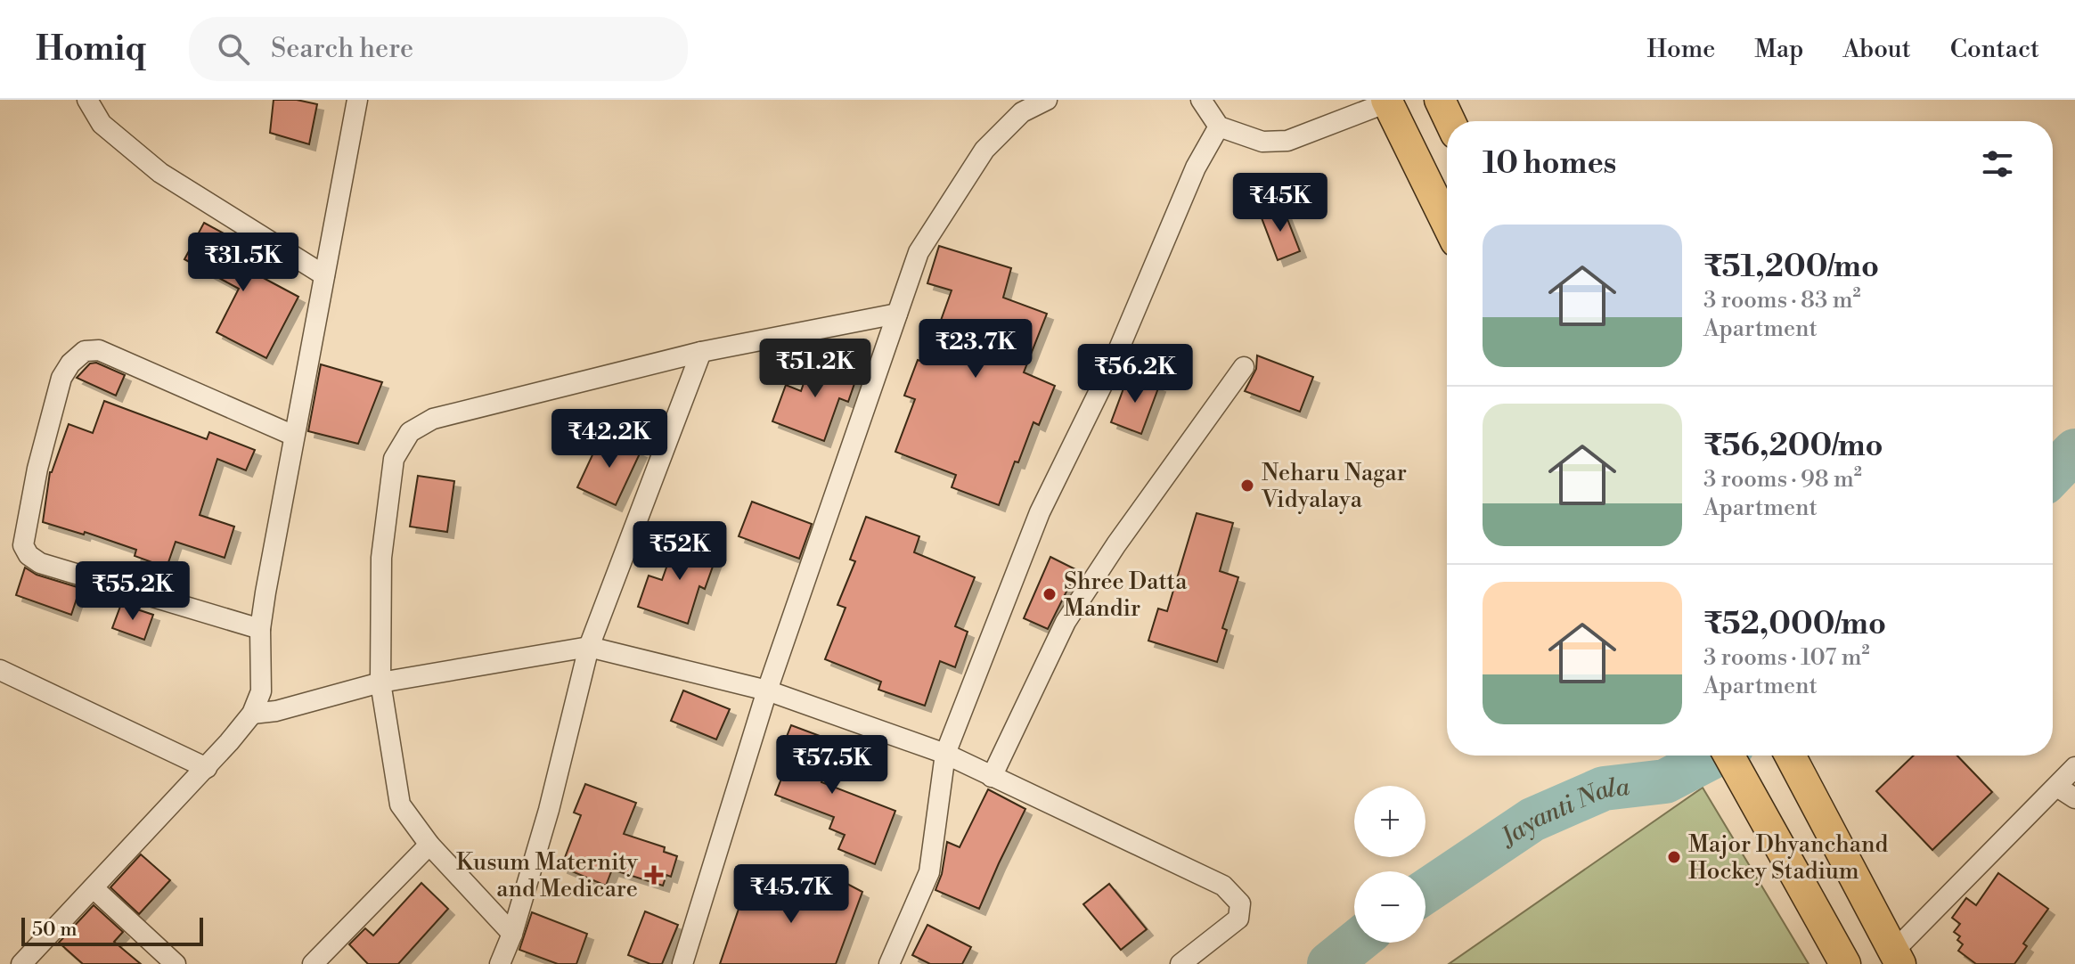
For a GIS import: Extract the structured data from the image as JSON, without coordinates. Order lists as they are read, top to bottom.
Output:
{
  "water": ["Jayanti Nala"],
  "places": {
    "other": ["Neharu Nagar Vidyalaya", "Shree Datta Mandir", "Major Dhyanchand Hockey Stadium"],
    "health": ["Kusum Maternity and Medicare"]
  },
  "scale_bar": "50 m",
  "page": {
    "header": "Homiq",
    "search": "Search here",
    "nav": [
      "Home",
      "Map",
      "About",
      "Contact"
    ],
    "heading": "10 homes",
    "price": [
      "₹45K",
      "₹31.5K",
      "₹23.7K",
      "₹51.2K",
      "₹56.2K",
      "₹42.2K",
      "₹52K",
      "₹55.2K",
      "₹57.5K",
      "₹45.7K"
    ],
    "list": [
      {
        "name": "₹51,200/mo",
        "note": "3 rooms · 83 m² · Apartment"
      },
      {
        "name": "₹56,200/mo",
        "note": "3 rooms · 98 m² · Apartment"
      },
      {
        "name": "₹52,000/mo",
        "note": "3 rooms · 107 m² · Apartment"
      }
    ],
    "map_buttons": ["+", "−"],
    "scale": "50 m"
  }
}
